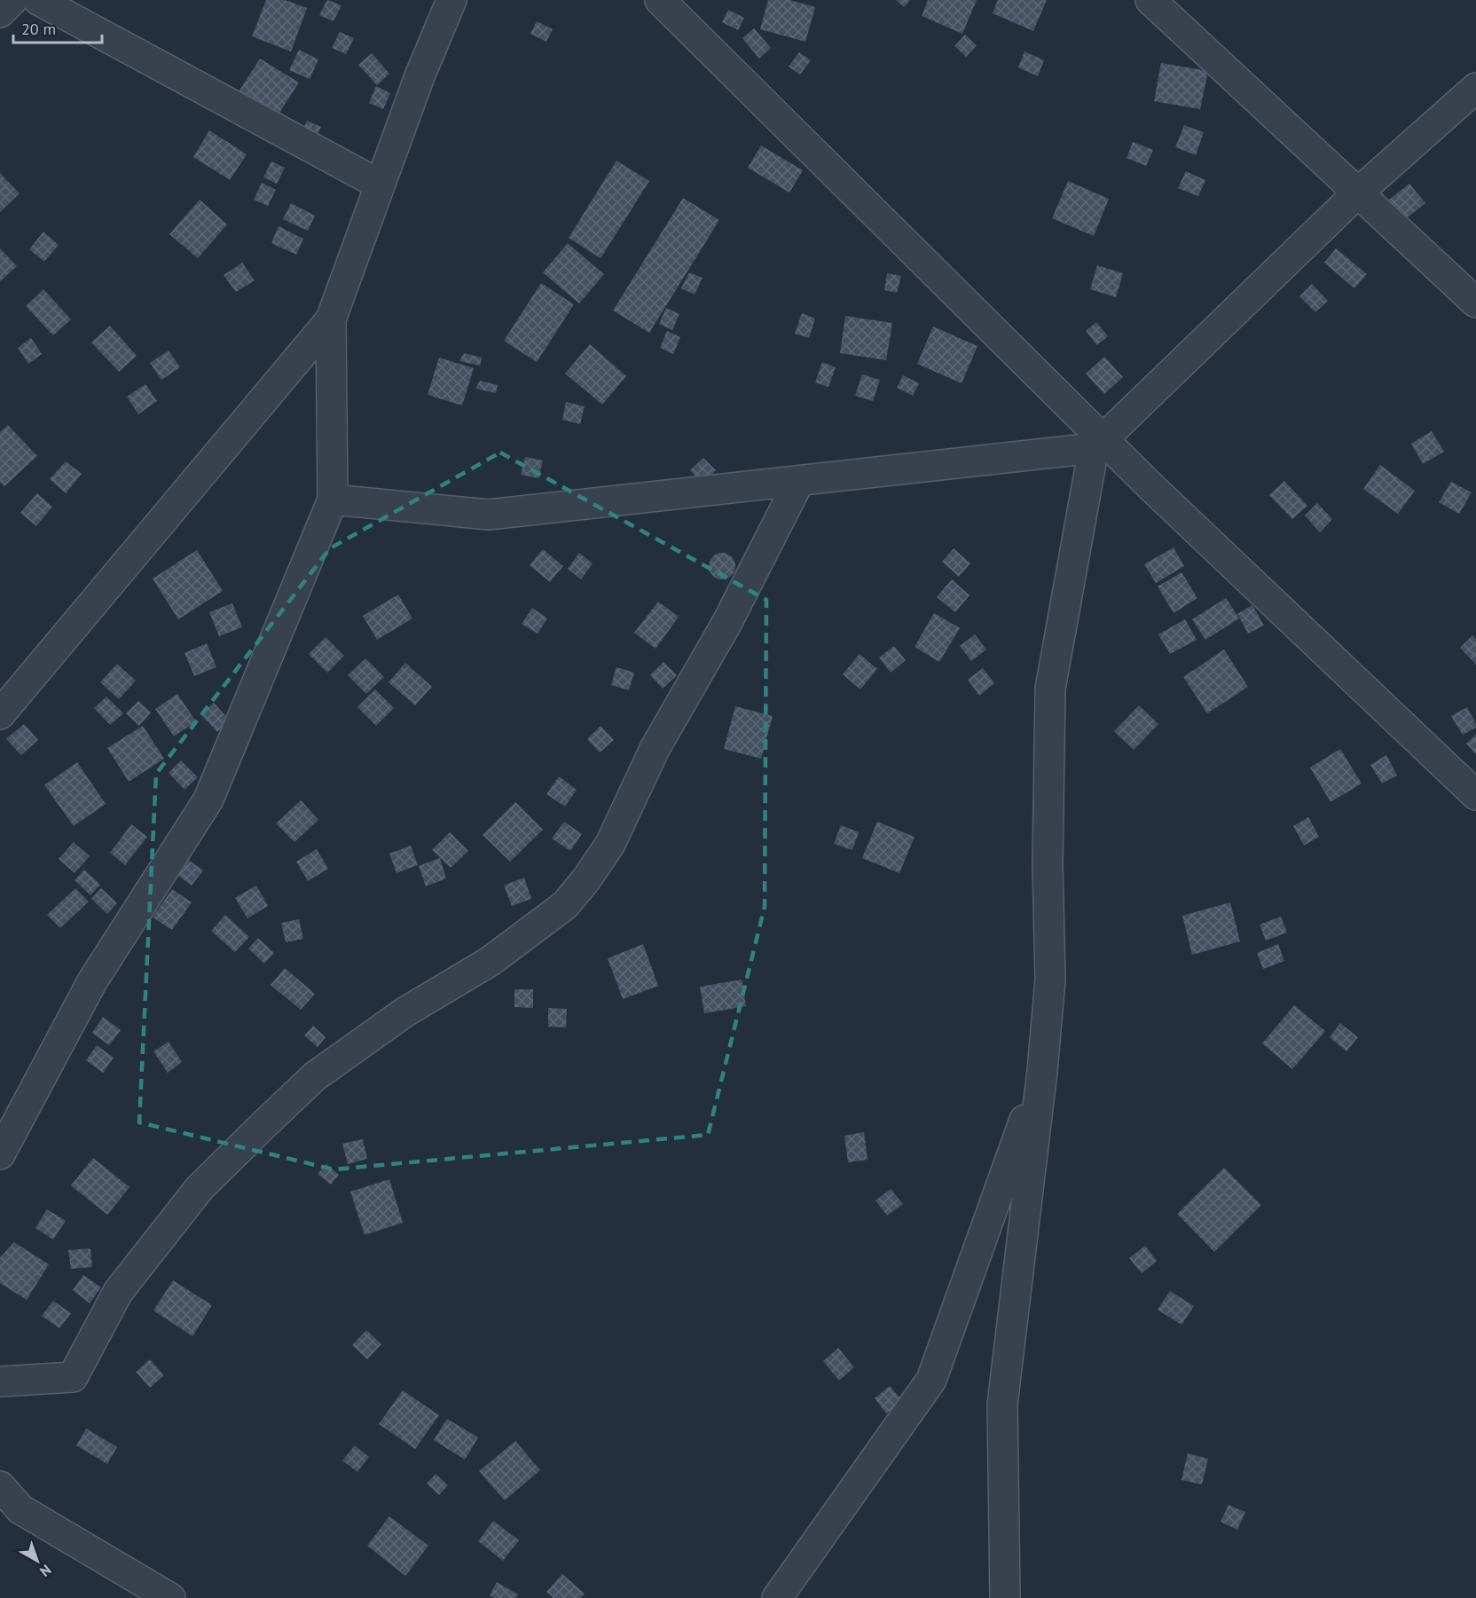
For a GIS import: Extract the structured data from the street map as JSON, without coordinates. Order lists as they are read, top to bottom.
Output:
{
  "scale_bar": "20 m",
  "north": "bottom right"
}
